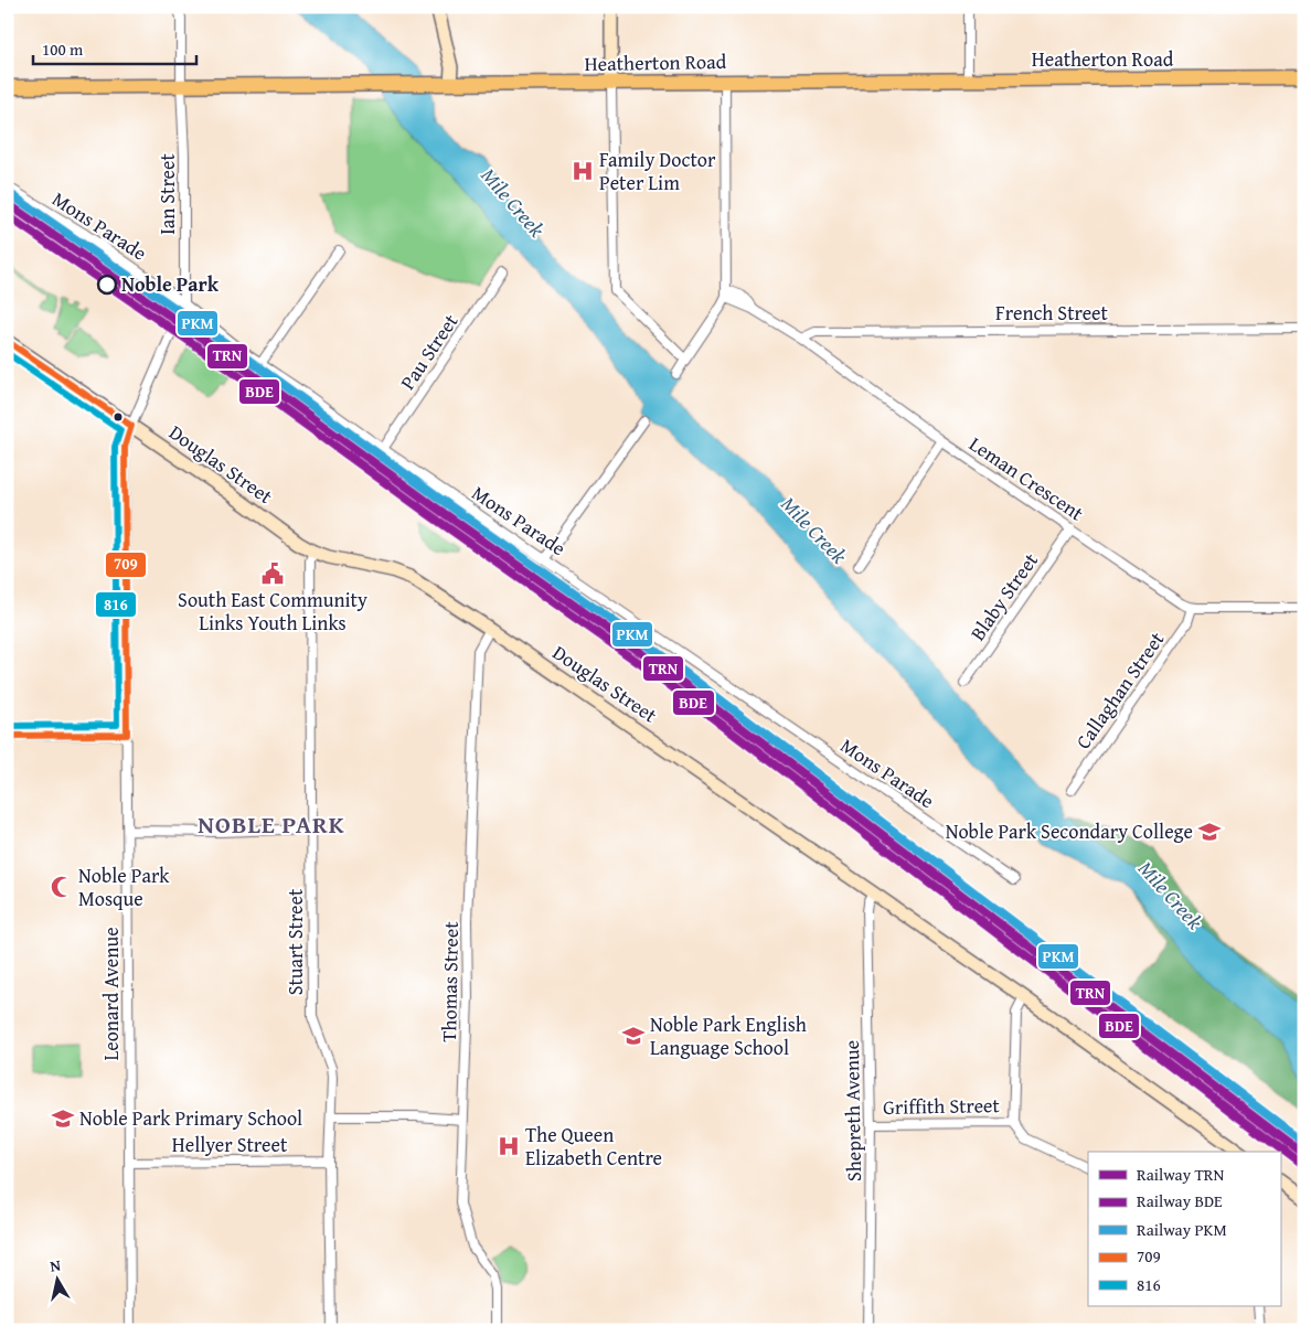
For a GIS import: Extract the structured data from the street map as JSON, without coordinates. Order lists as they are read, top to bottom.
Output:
{
  "streets": {
    "main road": ["Heatherton Road", "Douglas Street"],
    "street": [
      "Ian Street",
      "Mons Parade",
      "French Street",
      "Pau Street",
      "Leman Crescent",
      "Blaby Street",
      "Callaghan Street",
      "Stuart Street",
      "Thomas Street",
      "Leonard Avenue",
      "Griffith Street",
      "Shepreth Avenue",
      "Hellyer Street"
    ]
  },
  "crossings": [
    ["Heatherton Road", "Ian Street"],
    ["Ian Street", "Mons Parade"],
    ["Ian Street", "Leonard Avenue"],
    ["Mons Parade", "Pau Street"],
    ["Mons Parade", "Leonard Avenue"],
    ["French Street", "Leman Crescent"],
    ["Douglas Street", "Stuart Street"],
    ["Douglas Street", "Thomas Street"],
    ["Douglas Street", "Leonard Avenue"],
    ["Douglas Street", "Shepreth Avenue"],
    ["Leman Crescent", "Blaby Street"],
    ["Leman Crescent", "Callaghan Street"],
    ["Stuart Street", "Hellyer Street"],
    ["Leonard Avenue", "Hellyer Street"],
    ["Griffith Street", "Shepreth Avenue"]
  ],
  "districts": ["NOBLE PARK"],
  "water": ["Mile Creek"],
  "places": {
    "hospital": ["Family Doctor Peter Lim", "The Queen Elizabeth Centre"],
    "other": ["Noble Park"],
    "public building": ["South East Community Links Youth Links"],
    "school or university": ["Noble Park Secondary College", "Noble Park English Language School", "Noble Park Primary School"],
    "mosque": ["Noble Park Mosque"]
  },
  "lines": [
    "rail line PKM",
    "rail line TRN",
    "rail line BDE",
    "transit line 709",
    "transit line 816"
  ],
  "legend": [
    "Railway TRN",
    "Railway BDE",
    "Railway PKM",
    "709",
    "816"
  ],
  "scale_bar": "100 m",
  "north": "top"
}
